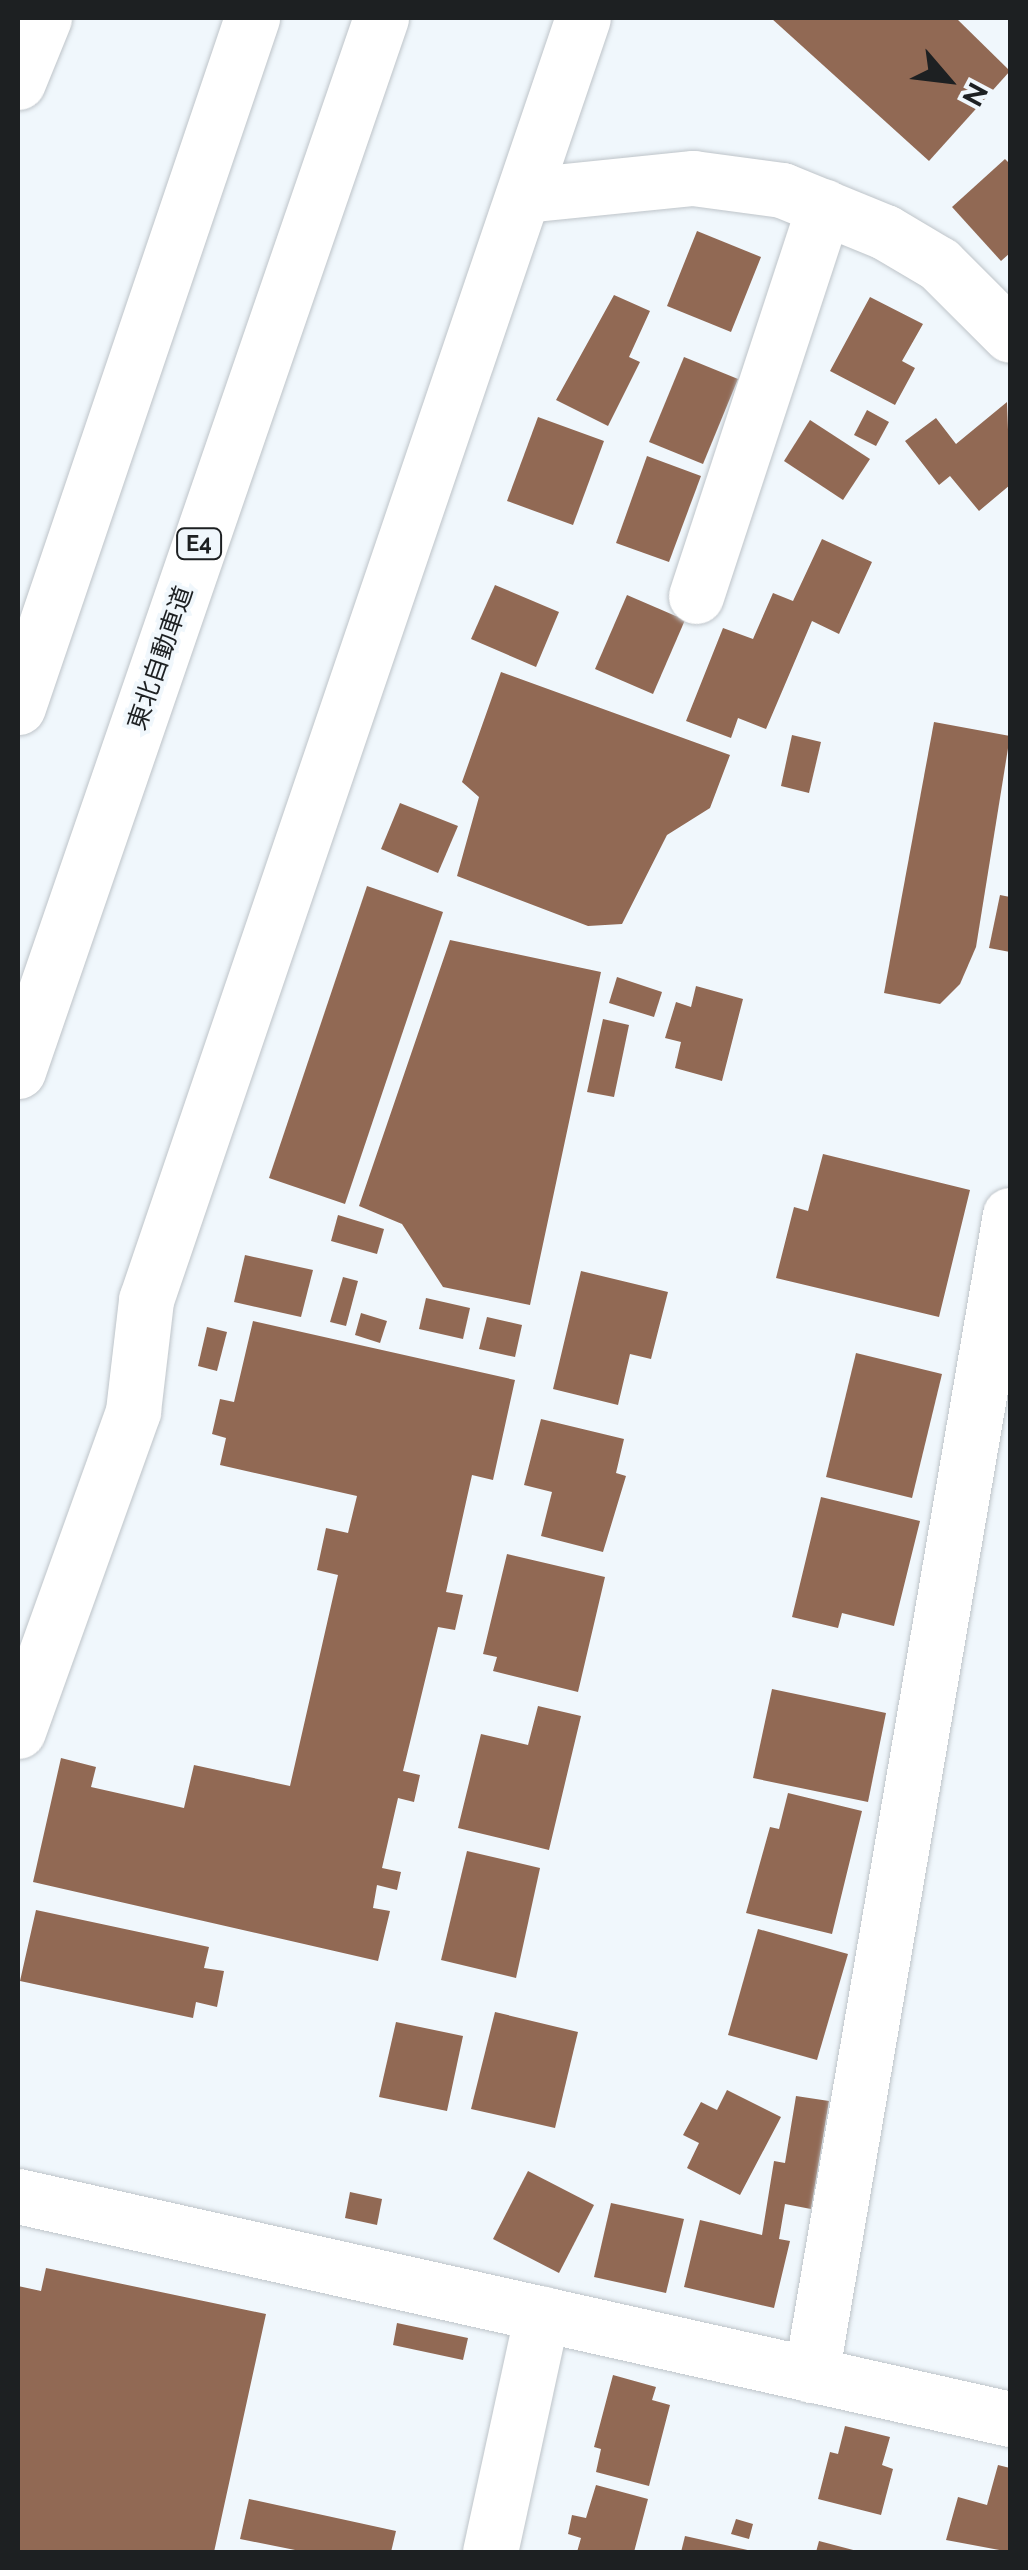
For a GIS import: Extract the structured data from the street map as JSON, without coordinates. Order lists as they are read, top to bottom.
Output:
{
  "streets": {
    "main road": ["E4", "東北自動車道"]
  },
  "north": "bottom right"
}
